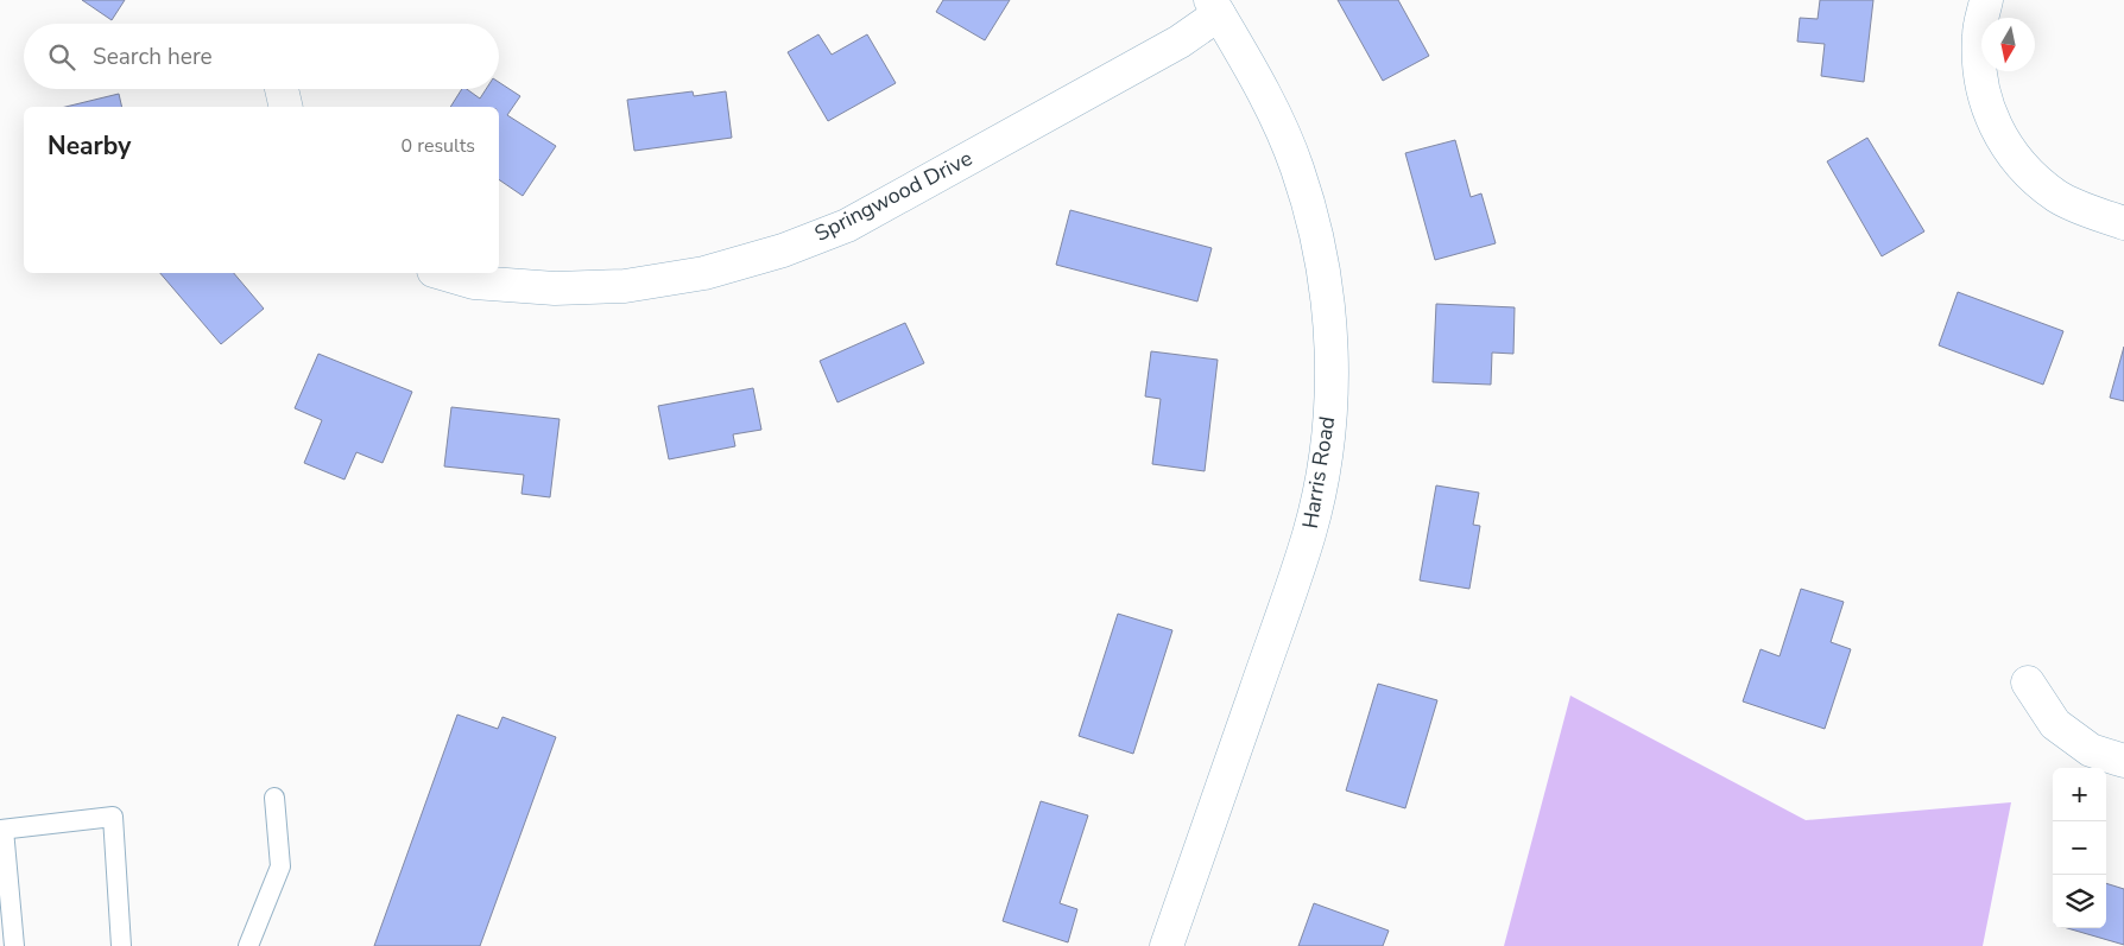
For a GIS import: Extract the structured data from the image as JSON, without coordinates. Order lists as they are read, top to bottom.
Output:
{
  "streets": {
    "street": ["Springwood Drive", "Harris Road"]
  },
  "crossings": [
    ["Springwood Drive", "Harris Road"]
  ],
  "north": "bottom",
  "page": {
    "search": "Search here",
    "heading": ["Nearby", "0 results"],
    "map_buttons": ["+", "−"]
  }
}
